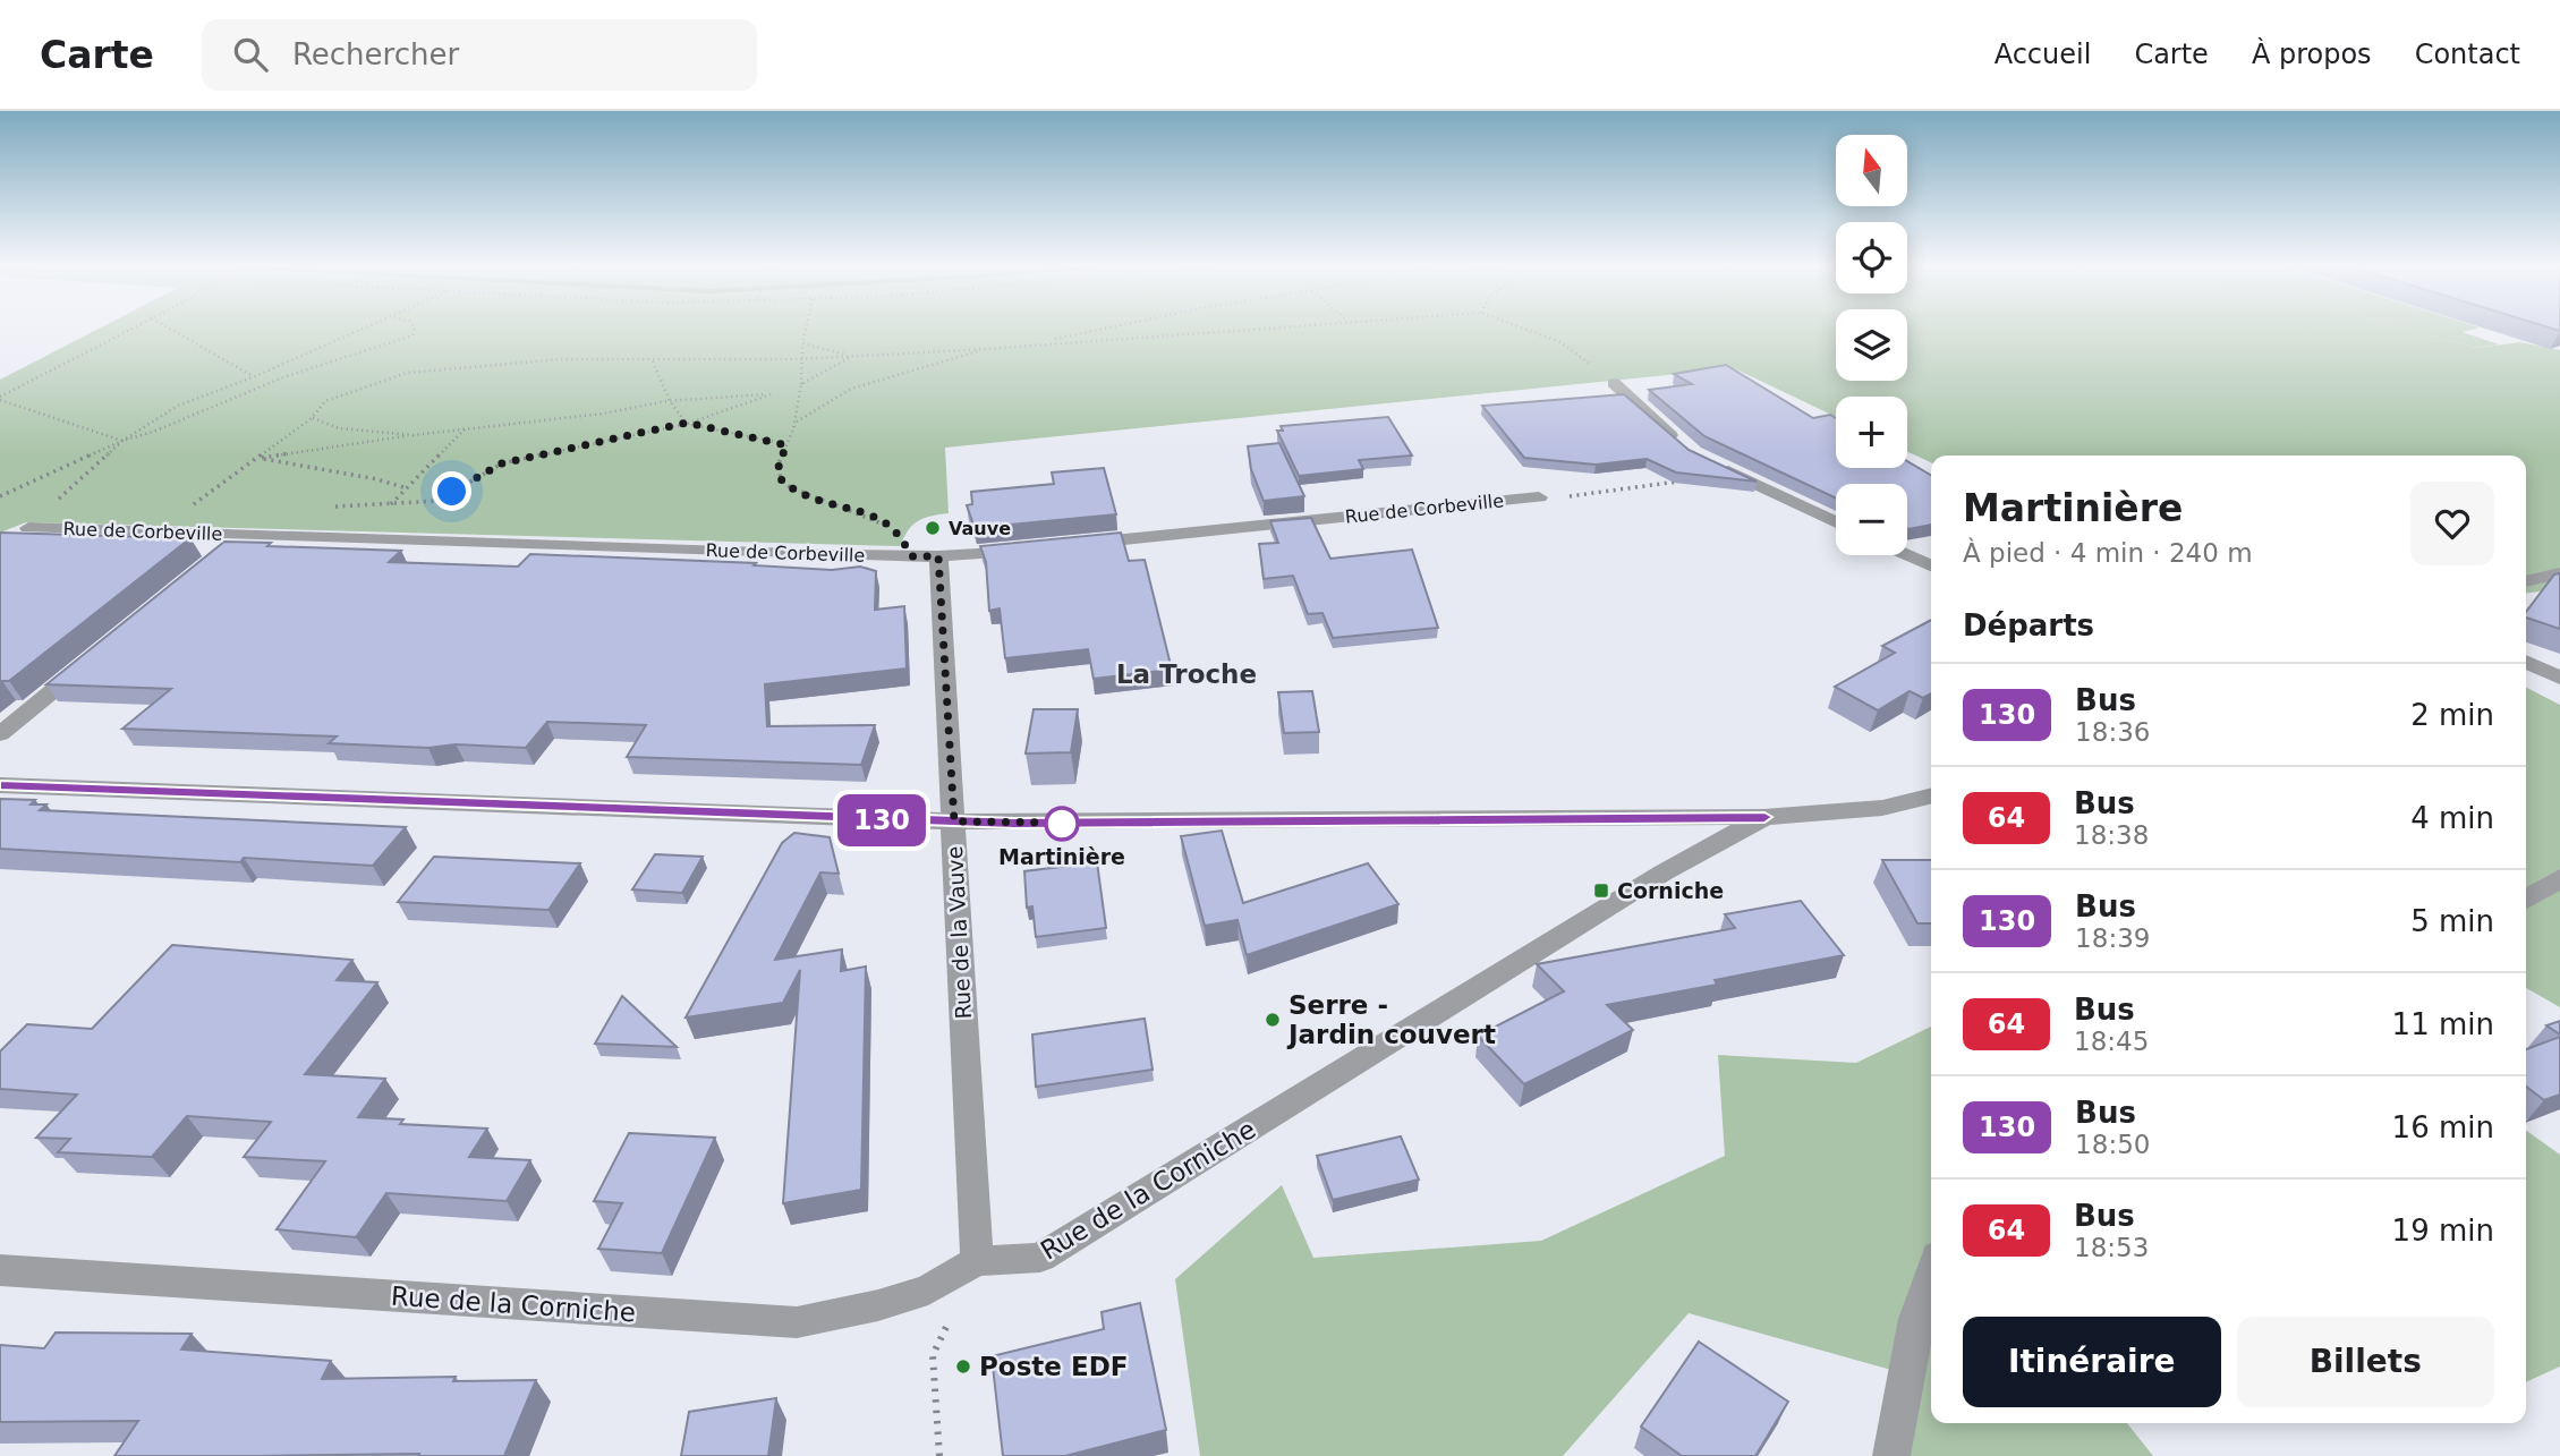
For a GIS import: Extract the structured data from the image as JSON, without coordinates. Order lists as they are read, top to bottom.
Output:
{
  "streets": {
    "street": ["Rue de Corbeville", "Rue de la Vauve", "Rue de la Corniche"]
  },
  "crossings": [
    ["Rue de Corbeville", "Rue de la Vauve"],
    ["Rue de la Vauve", "Rue de la Corniche"]
  ],
  "districts": ["La Troche"],
  "places": {
    "other": [
      "Vauve",
      "Martinière",
      "Serre - Jardin couvert",
      "Poste EDF"
    ],
    "transit": ["Corniche"]
  },
  "lines": ["bus line 130"],
  "north": "top",
  "page": {
    "header": "Carte",
    "search": "Rechercher",
    "nav": [
      "Accueil",
      "Carte",
      "À propos",
      "Contact"
    ],
    "on_map": "130",
    "map_buttons": ["+", "−"],
    "heading": [
      ["Martinière", "À pied · 4 min · 240 m"],
      "Départs"
    ],
    "list": [
      {
        "mark": "130",
        "name": "Bus",
        "note": "18:36",
        "value": "2 min"
      },
      {
        "mark": "64",
        "name": "Bus",
        "note": "18:38",
        "value": "4 min"
      },
      {
        "mark": "130",
        "name": "Bus",
        "note": "18:39",
        "value": "5 min"
      },
      {
        "mark": "64",
        "name": "Bus",
        "note": "18:45",
        "value": "11 min"
      },
      {
        "mark": "130",
        "name": "Bus",
        "note": "18:50",
        "value": "16 min"
      },
      {
        "mark": "64",
        "name": "Bus",
        "note": "18:53",
        "value": "19 min"
      }
    ],
    "buttons": ["Itinéraire", "Billets"]
  }
}
